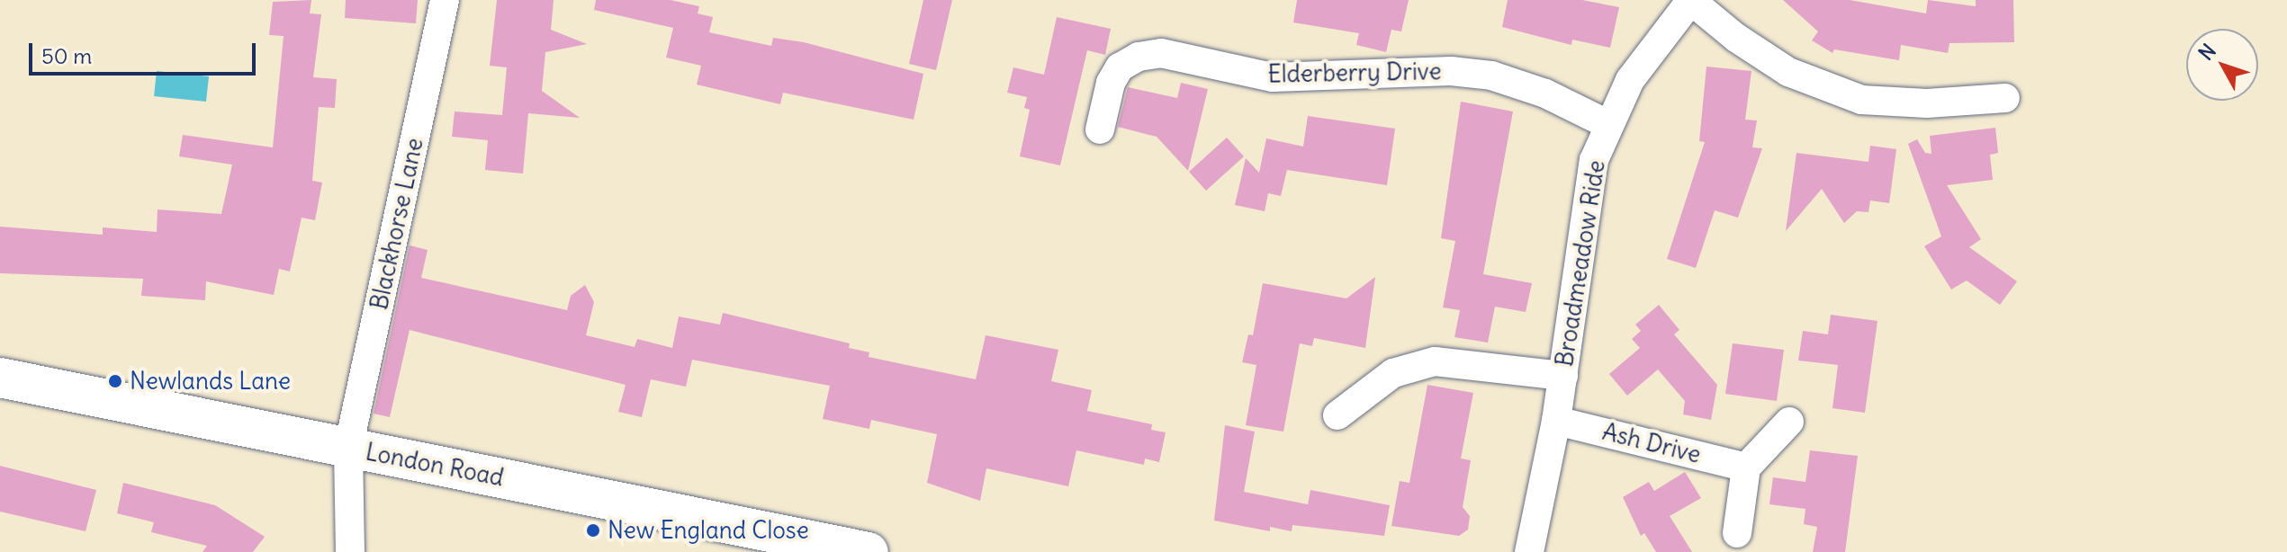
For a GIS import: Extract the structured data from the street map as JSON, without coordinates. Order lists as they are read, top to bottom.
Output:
{
  "streets": {
    "main road": ["London Road"],
    "street": [
      "Elderberry Drive",
      "Blackhorse Lane",
      "Broadmeadow Ride",
      "Ash Drive"
    ]
  },
  "crossings": [
    ["Elderberry Drive", "Broadmeadow Ride"],
    ["Blackhorse Lane", "London Road"],
    ["Broadmeadow Ride", "Ash Drive"]
  ],
  "places": ["Newlands Lane", "New England Close"],
  "scale_bar": "50 m",
  "north": "top left"
}
